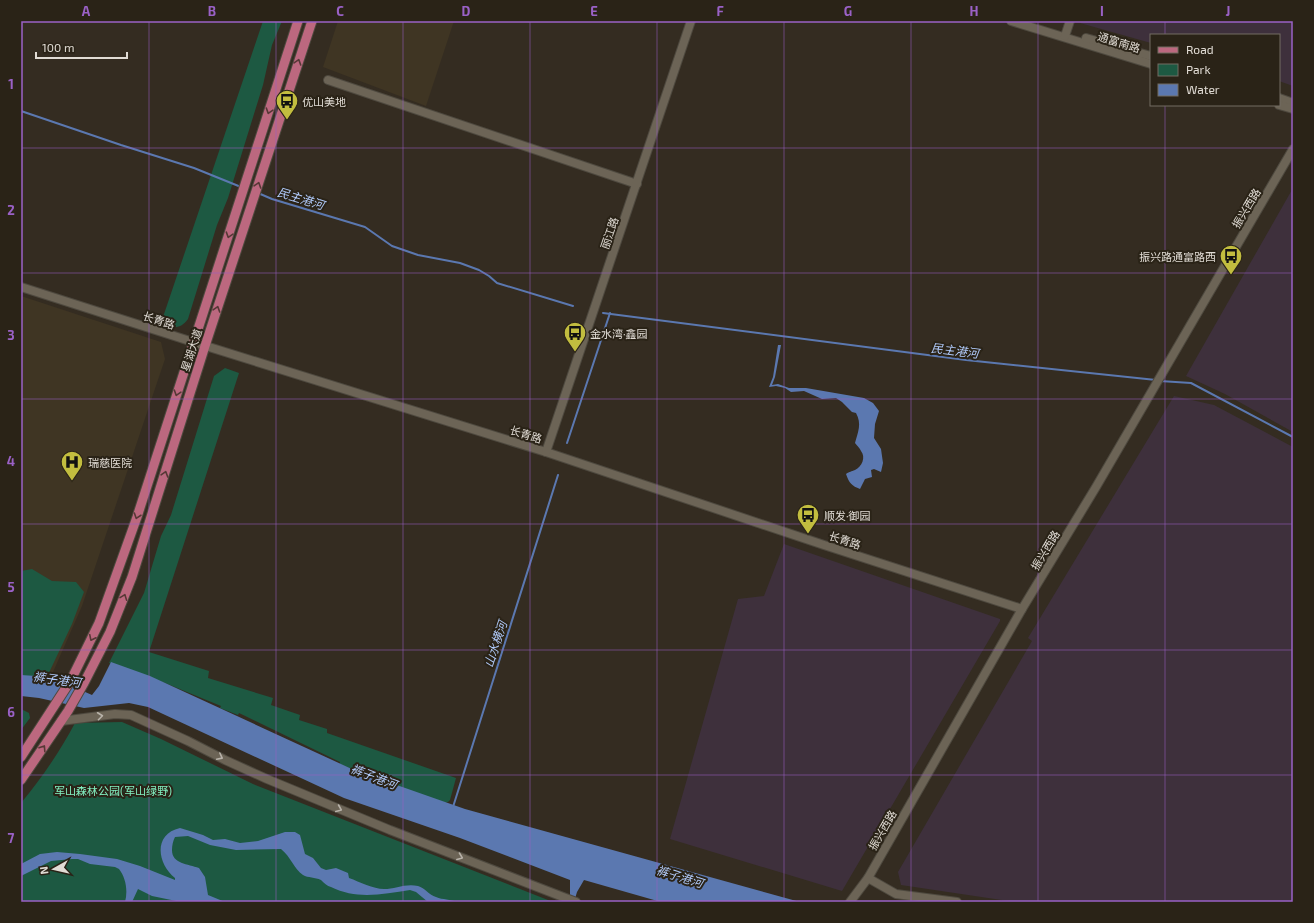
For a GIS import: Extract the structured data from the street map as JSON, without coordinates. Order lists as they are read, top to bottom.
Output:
{
  "streets": {
    "main road": ["星湖大道"],
    "street": [
      "通富南路",
      "振兴西路",
      "丽江路",
      "长青路"
    ]
  },
  "crossings": [
    ["振兴西路", "长青路"],
    ["丽江路", "长青路"],
    ["长青路", "星湖大道"]
  ],
  "water": ["民主港河", "山水横河", "裤子港河"],
  "parks": ["军山森林公园(军山绿野)"],
  "places": {
    "bus stop": [
      "优山美地",
      "振兴路通富路西",
      "金水湾·鑫园",
      "顺发·御园"
    ],
    "hospital": ["瑞慈医院"]
  },
  "legend": ["Road", "Park", "Water"],
  "scale_bar": "100 m",
  "north": "left",
  "grid": {
    "columns": [
      "A",
      "B",
      "C",
      "D",
      "E",
      "F",
      "G",
      "H",
      "I",
      "J"
    ],
    "rows": [
      "1",
      "2",
      "3",
      "4",
      "5",
      "6",
      "7"
    ]
  }
}
